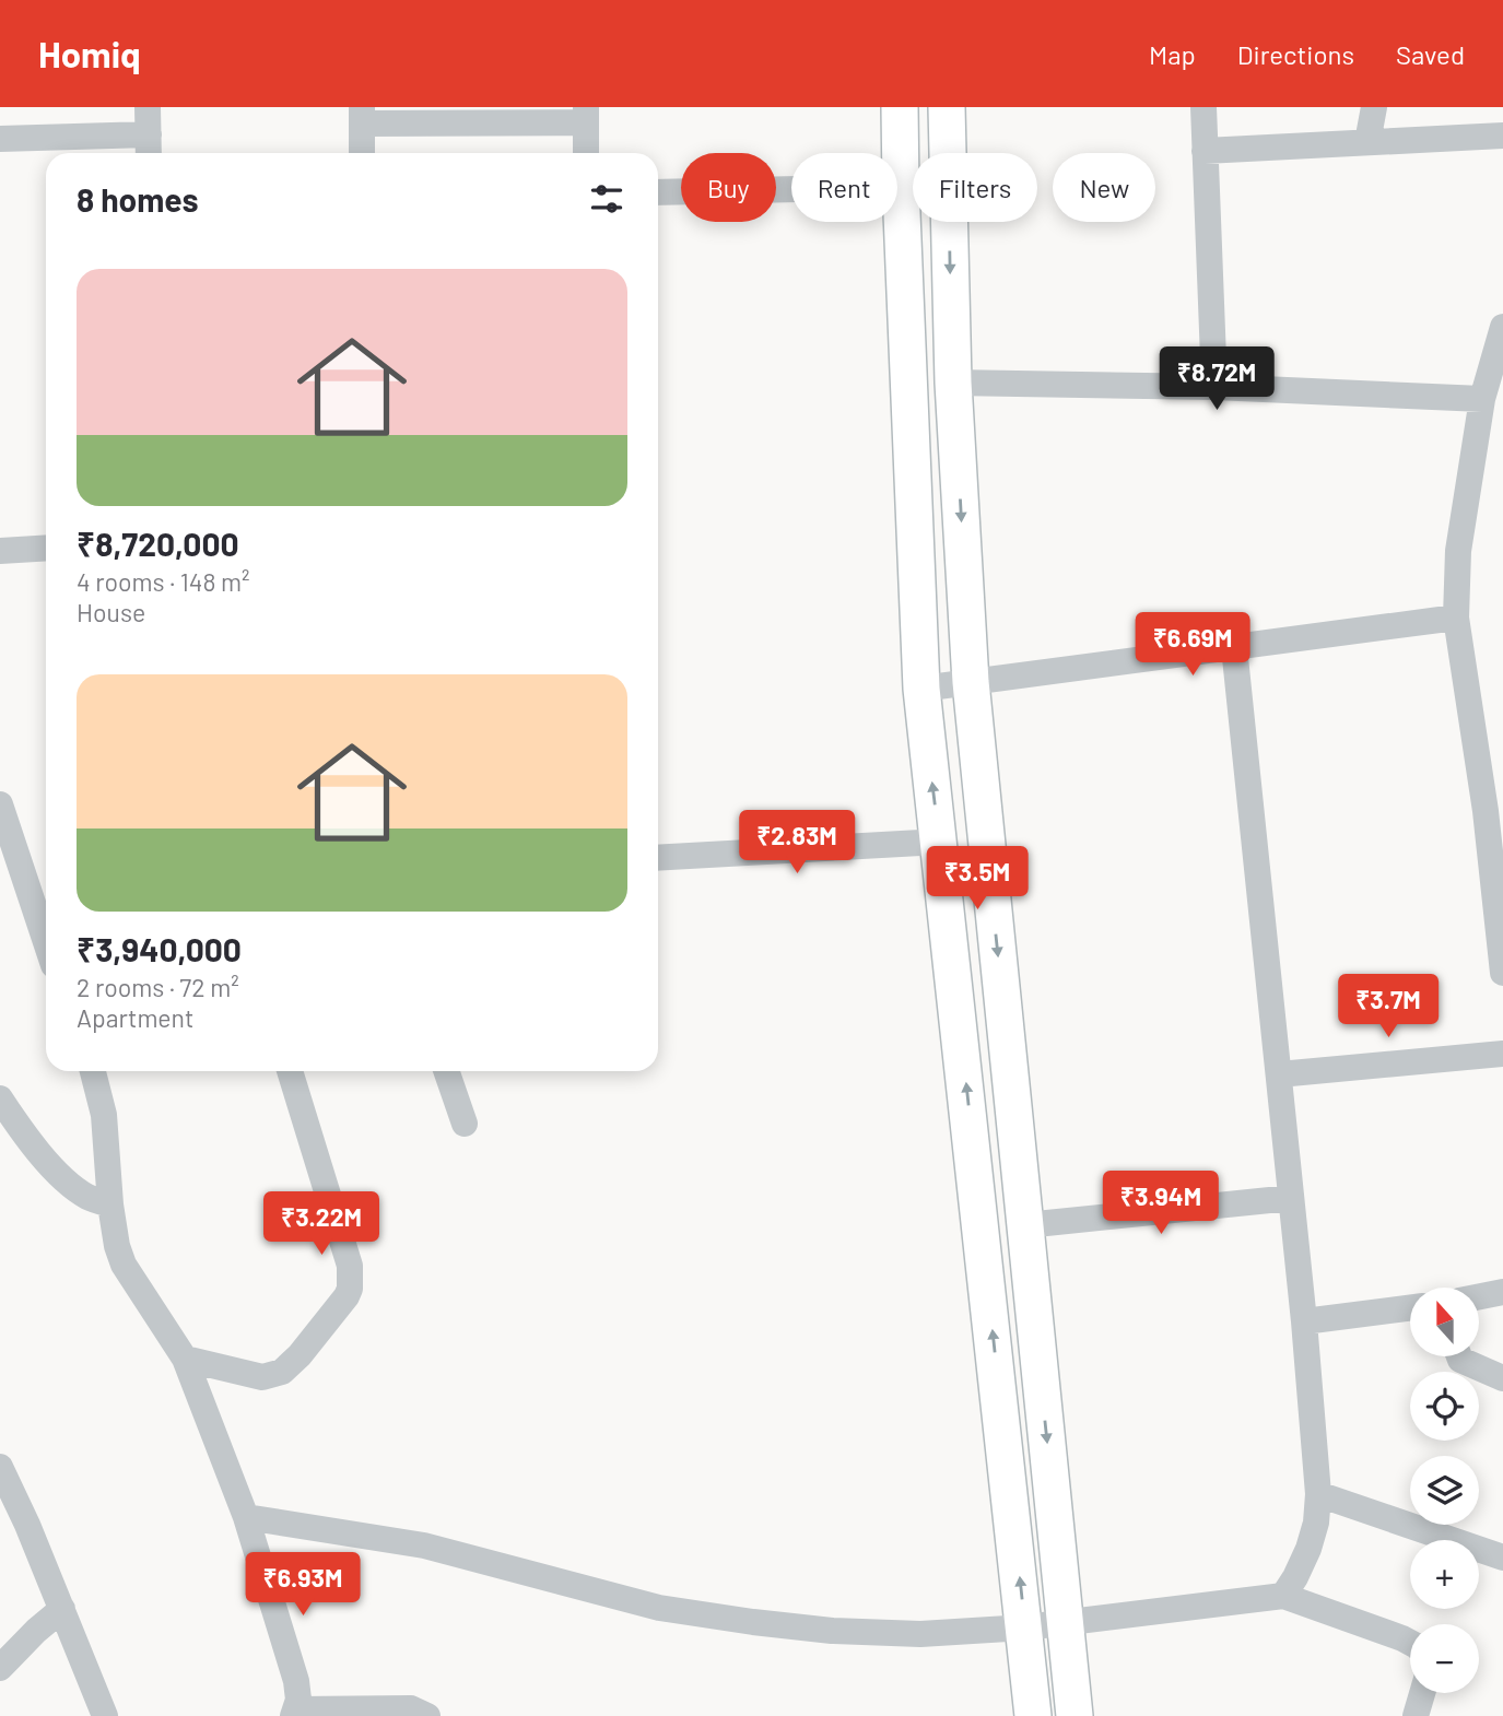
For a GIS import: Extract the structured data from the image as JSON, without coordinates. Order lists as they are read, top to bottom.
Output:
{
  "north": "top",
  "page": {
    "header": "Homiq",
    "nav": ["Map", "Directions", "Saved"],
    "chip": [
      "Buy",
      "Rent",
      "Filters",
      "New"
    ],
    "heading": "8 homes",
    "list": [
      {
        "name": "₹8,720,000",
        "note": "4 rooms · 148 m² · House"
      },
      {
        "name": "₹3,940,000",
        "note": "2 rooms · 72 m² · Apartment"
      }
    ],
    "price": [
      "₹8.72M",
      "₹6.69M",
      "₹2.83M",
      "₹3.5M",
      "₹3.7M",
      "₹3.94M",
      "₹3.22M",
      "₹6.93M"
    ],
    "map_buttons": ["+", "−"]
  }
}
